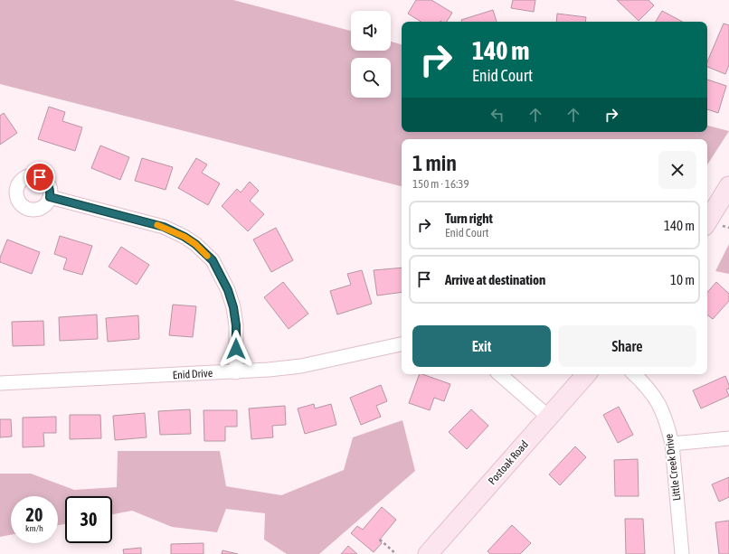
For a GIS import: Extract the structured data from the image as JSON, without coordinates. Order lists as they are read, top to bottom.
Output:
{
  "streets": {
    "street": ["Enid Drive", "Postoak Road", "Little Creek Drive"]
  },
  "page": {
    "turn": ["140 m", "Enid Court"],
    "heading": ["1 min", "150 m · 16:39"],
    "list": [
      {
        "name": "Turn right",
        "note": "Enid Court",
        "value": "140 m"
      },
      {
        "name": "Arrive at destination",
        "value": "10 m"
      }
    ],
    "buttons": ["Exit", "Share"],
    "speed": "20 km/h",
    "limit": "30"
  }
}
